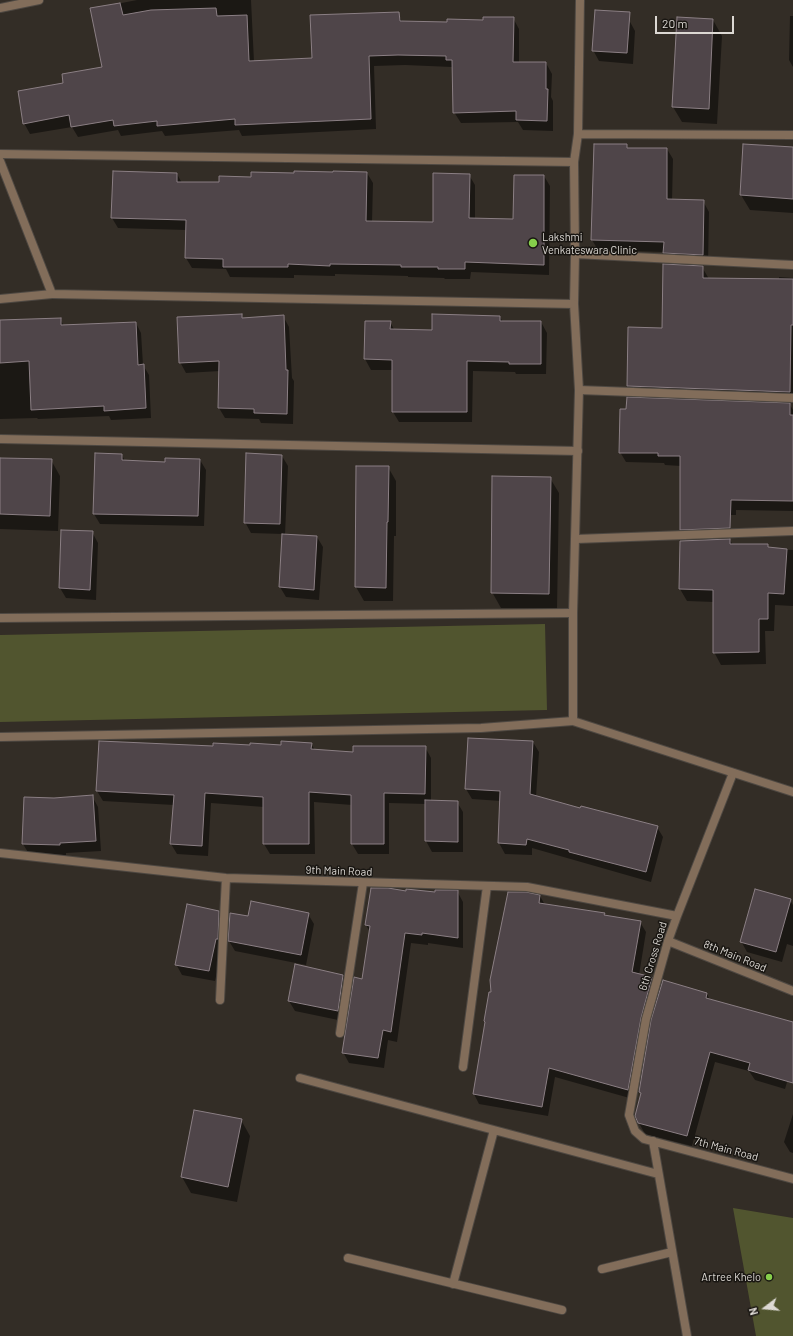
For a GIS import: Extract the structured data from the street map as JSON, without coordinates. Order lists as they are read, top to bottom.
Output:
{
  "streets": {
    "street": [
      "9th Main Road",
      "6th Cross Road",
      "8th Main Road",
      "7th Main Road"
    ]
  },
  "crossings": [
    ["9th Main Road", "6th Cross Road"],
    ["6th Cross Road", "8th Main Road"],
    ["6th Cross Road", "7th Main Road"]
  ],
  "places": ["Lakshmi Venkateswara Clinic", "Artree Khelo"],
  "scale_bar": "20 m",
  "north": "left"
}
